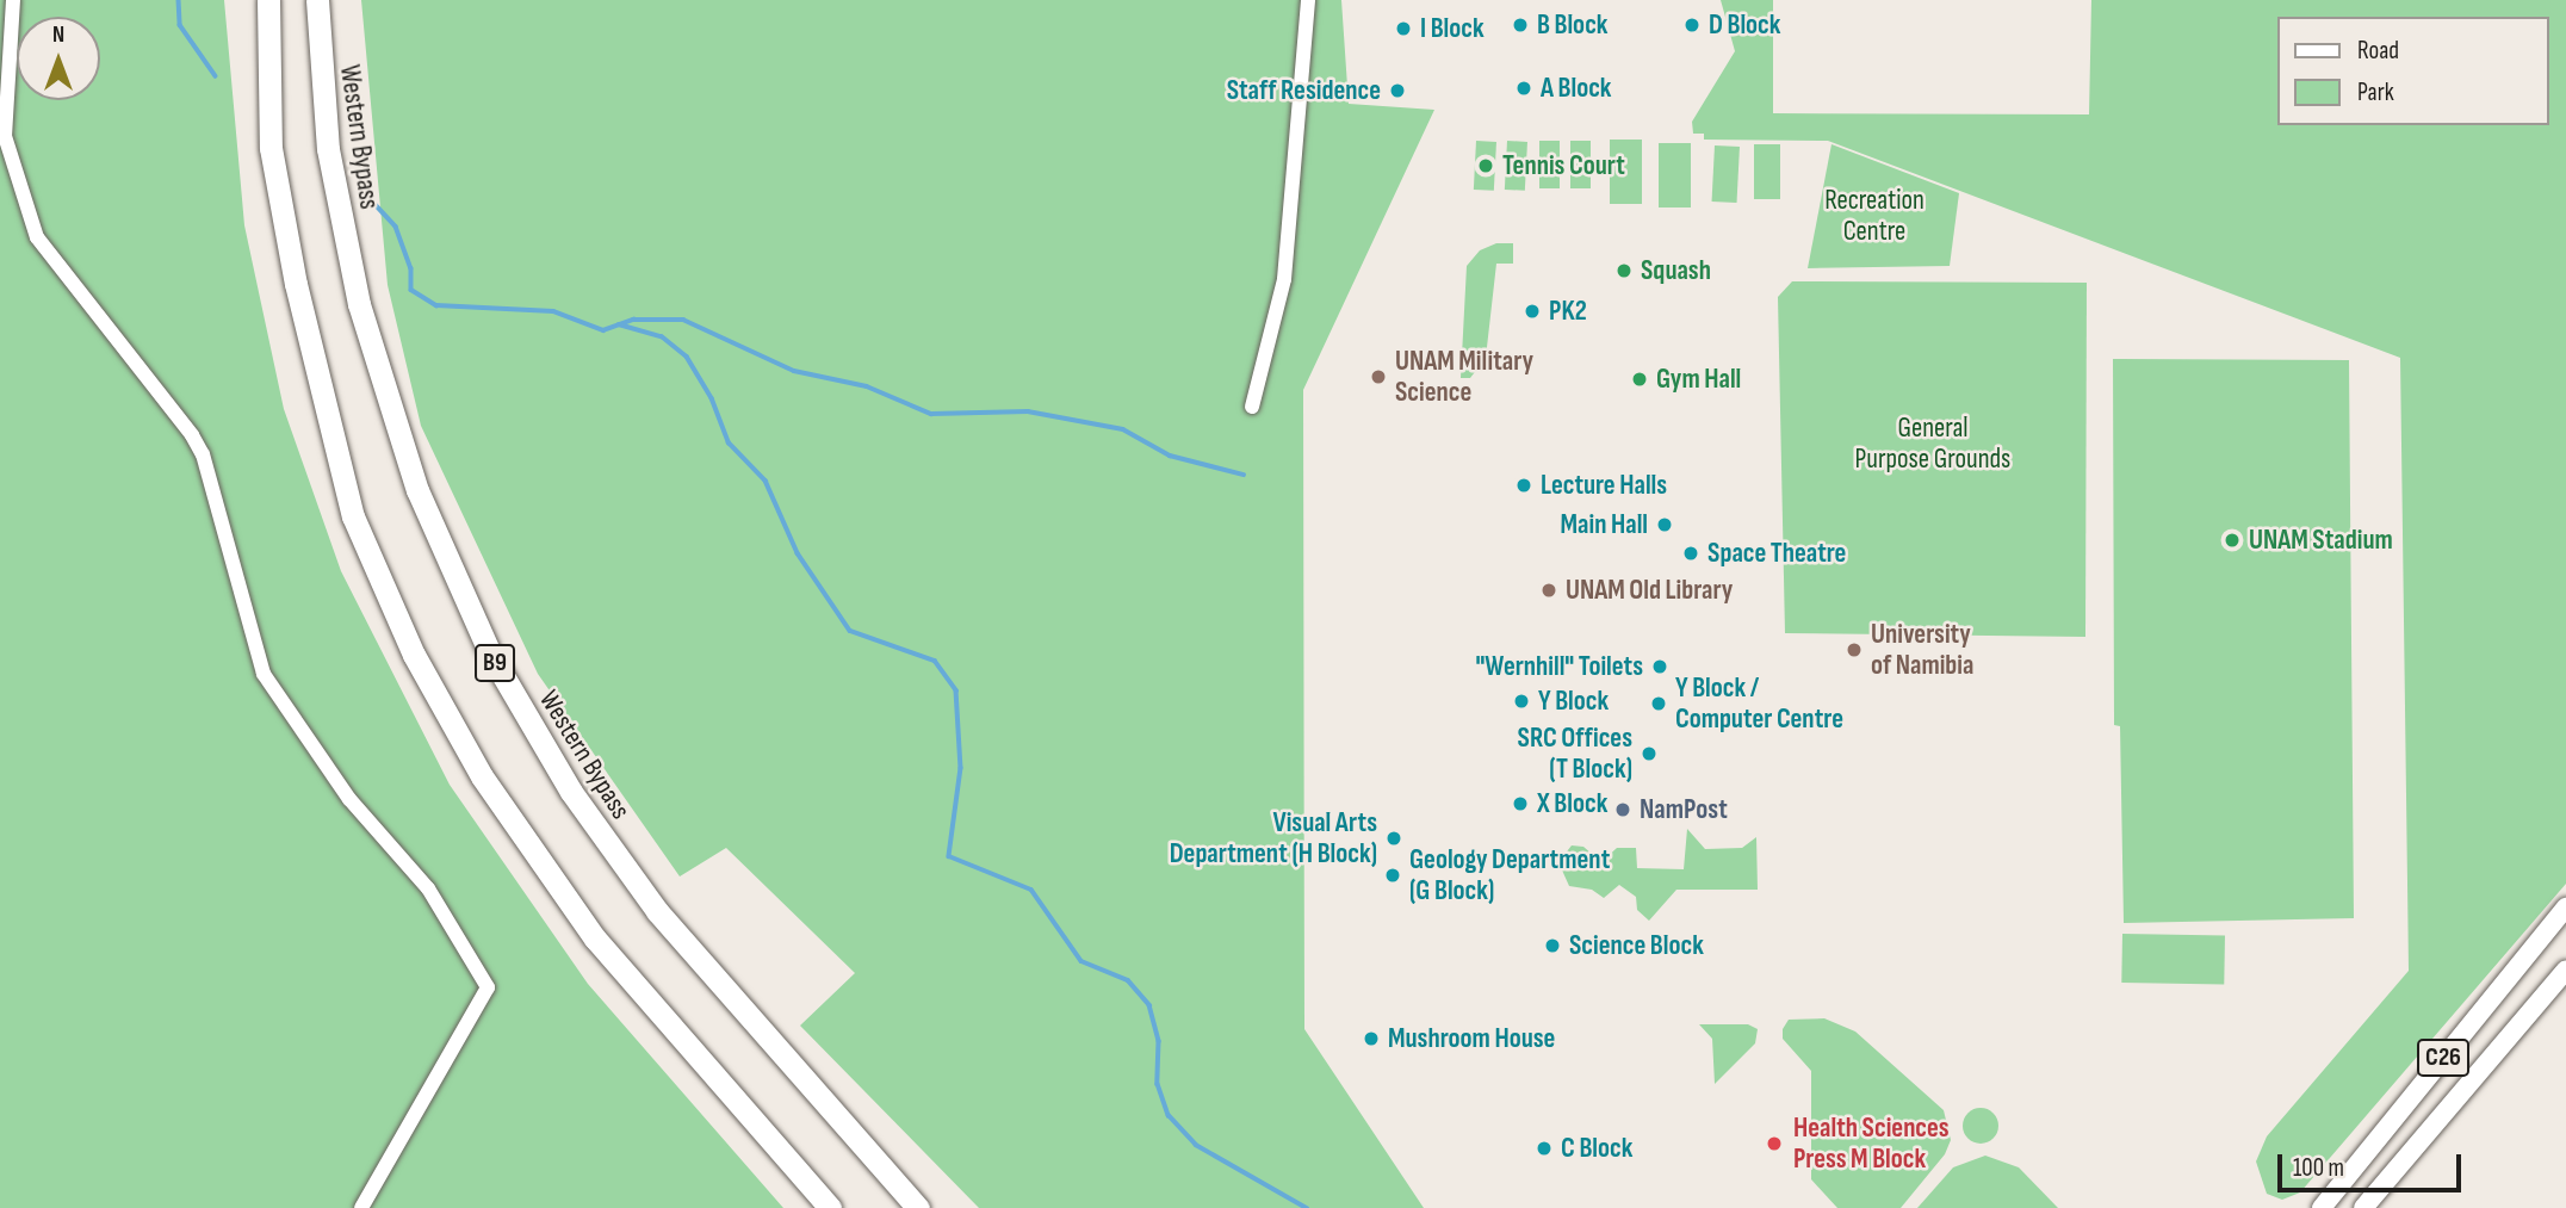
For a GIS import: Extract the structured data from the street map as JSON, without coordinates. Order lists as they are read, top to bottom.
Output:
{
  "streets": {
    "highway": ["Western Bypass", "B9"],
    "main road": ["C26"]
  },
  "parks": ["Recreation Centre", "General Purpose Grounds"],
  "places": [
    "B Block",
    "D Block",
    "I Block",
    "A Block",
    "Staff Residence",
    "Tennis Court",
    "Squash",
    "PK2",
    "UNAM Military Science",
    "Gym Hall",
    "Lecture Halls",
    "Main Hall",
    "UNAM Stadium",
    "Space Theatre",
    "UNAM Old Library",
    "University of Namibia",
    "\"Wernhill\" Toilets",
    "Y Block",
    "Y Block / Computer Centre",
    "SRC Offices (T Block)",
    "X Block",
    "NamPost",
    "Visual Arts Department (H Block)",
    "Geology Department (G Block)",
    "Science Block",
    "Mushroom House",
    "Health Sciences Press M Block",
    "C Block"
  ],
  "legend": ["Road", "Park"],
  "scale_bar": "100 m",
  "north": "top"
}
